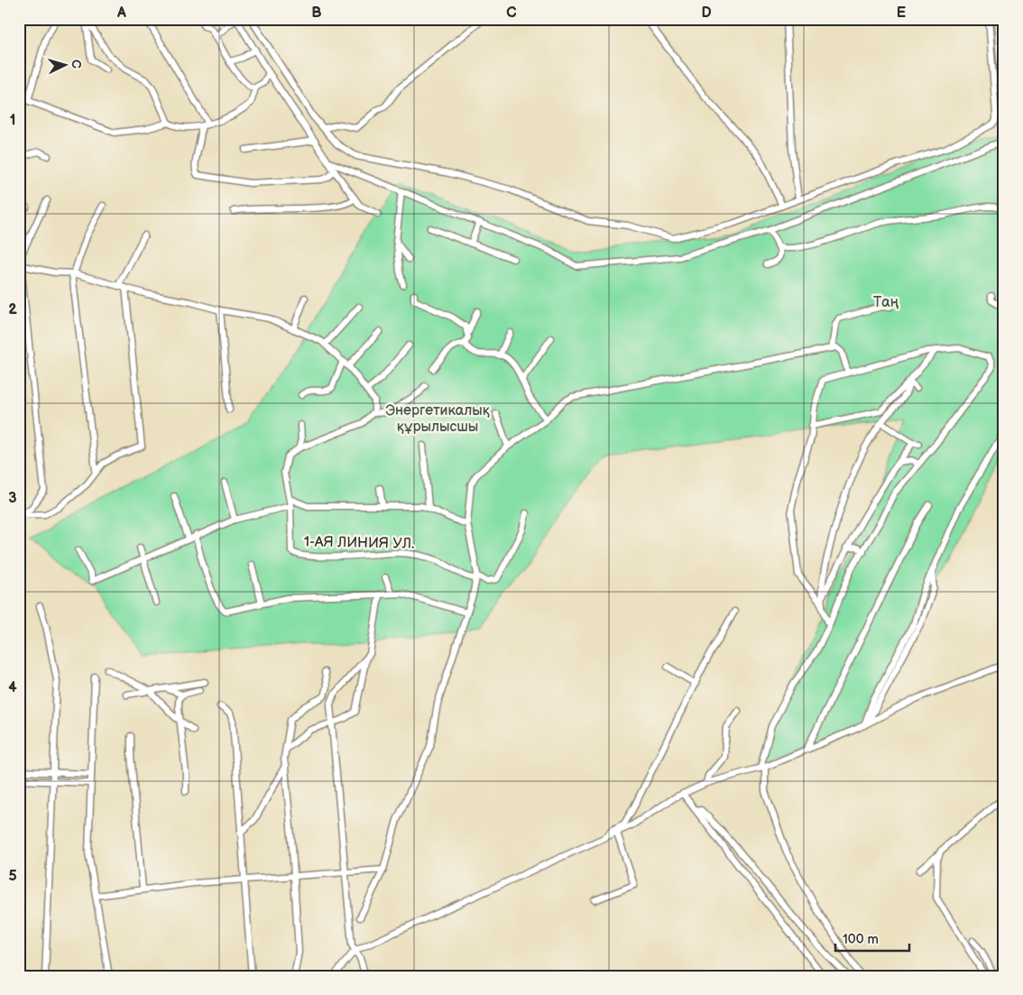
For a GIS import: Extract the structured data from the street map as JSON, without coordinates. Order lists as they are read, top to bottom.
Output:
{
  "streets": {
    "street": ["1-АЯ ЛИНИЯ УЛ."]
  },
  "parks": ["Таң", "Энергетикалық құрылысшы"],
  "scale_bar": "100 m",
  "north": "right",
  "grid": {
    "columns": [
      "A",
      "B",
      "C",
      "D",
      "E"
    ],
    "rows": [
      "1",
      "2",
      "3",
      "4",
      "5"
    ]
  }
}
